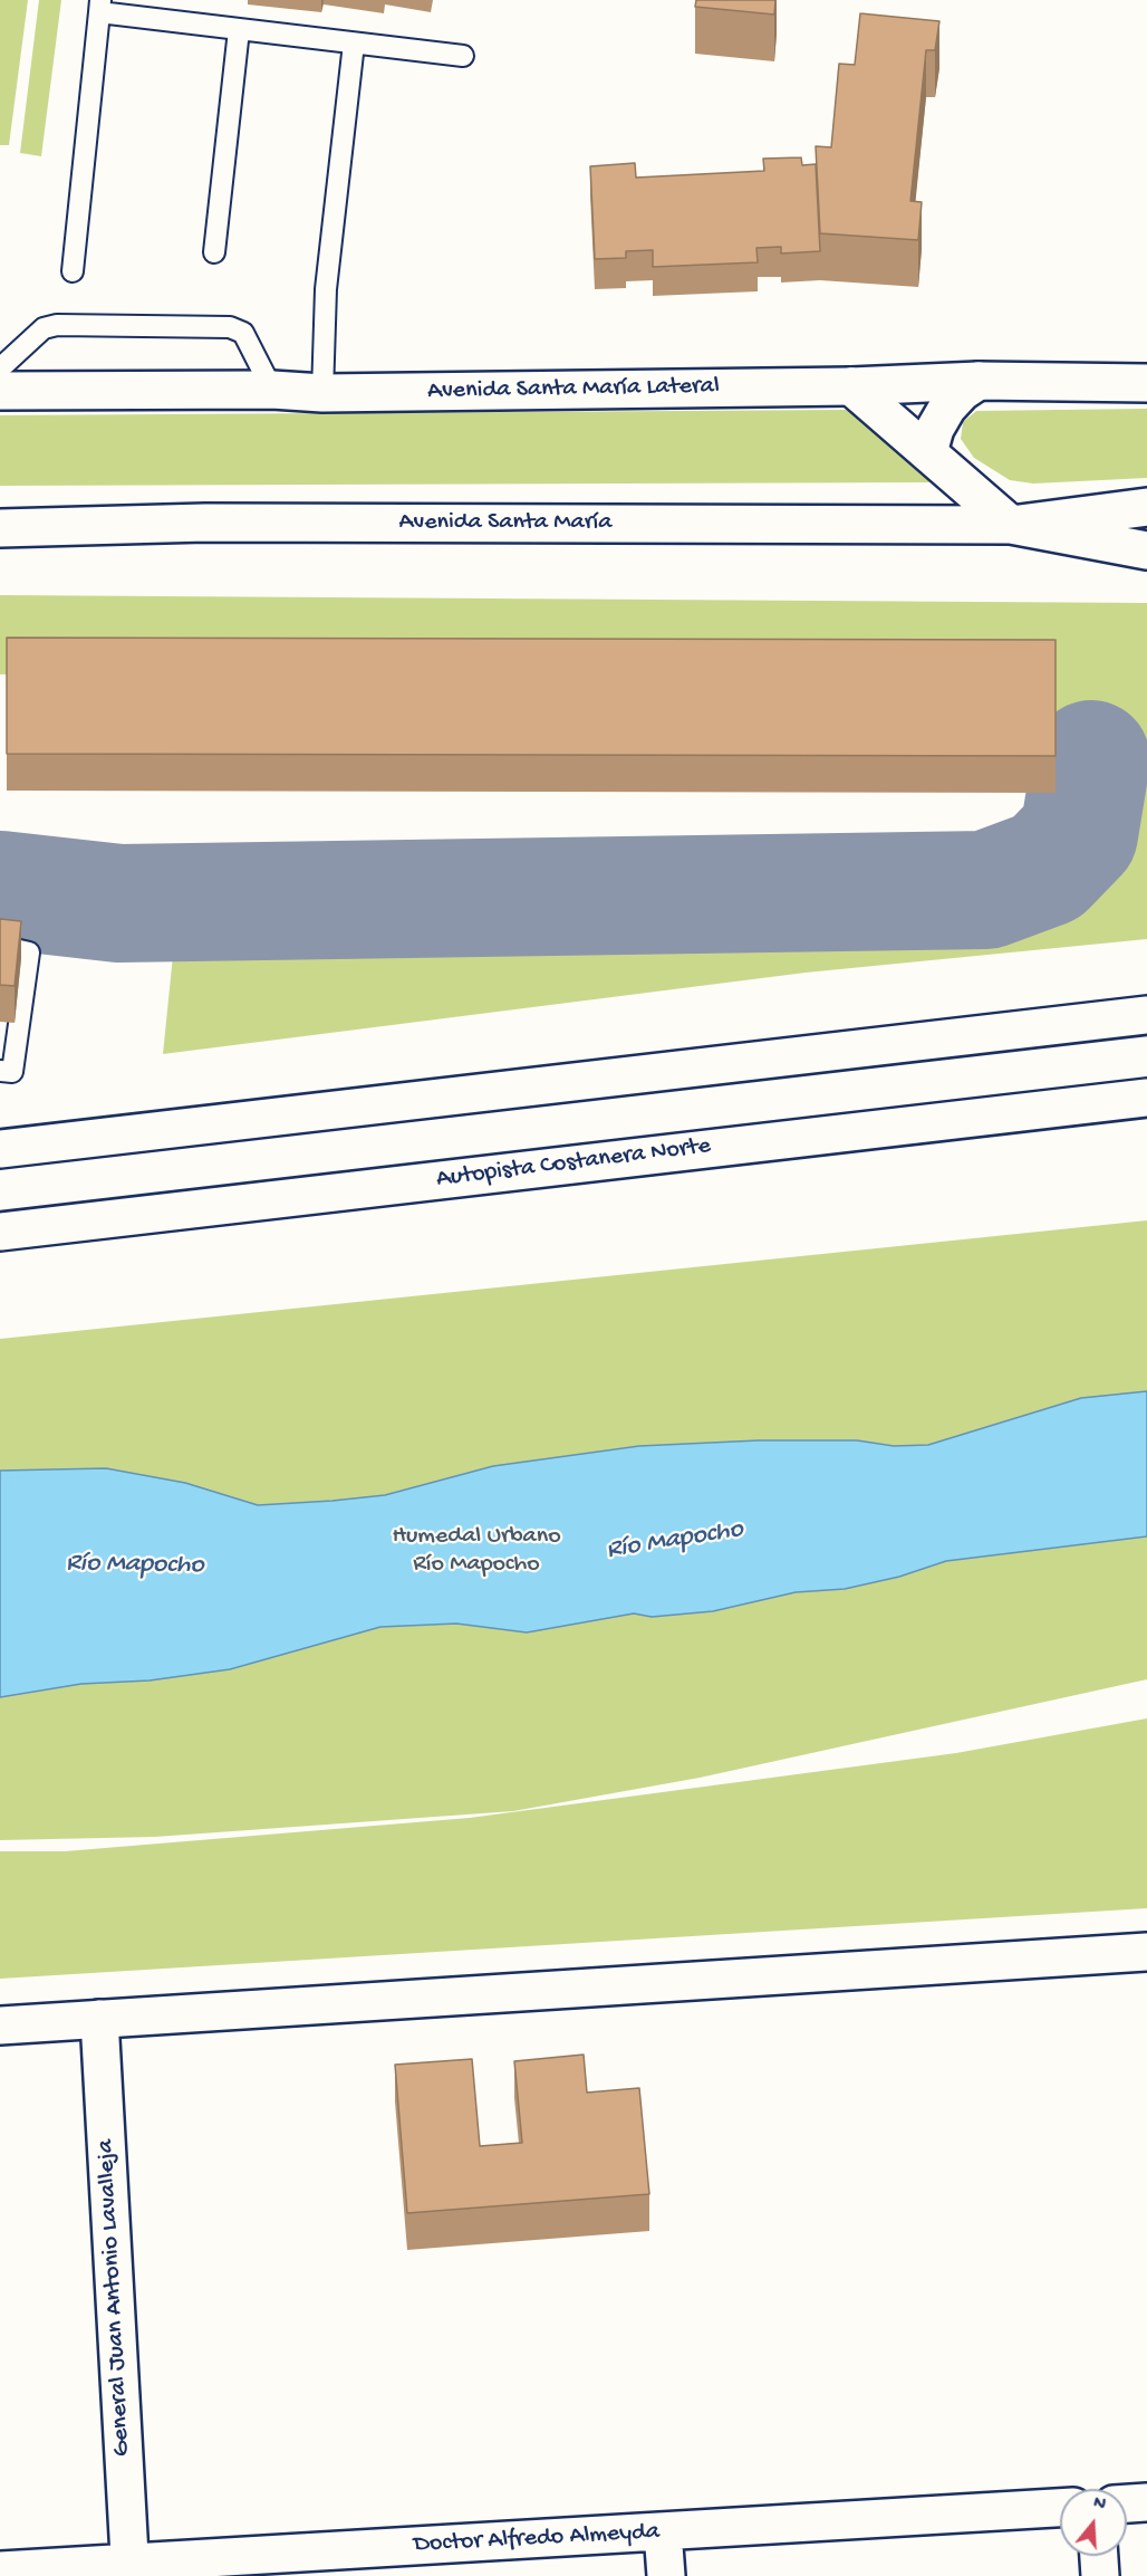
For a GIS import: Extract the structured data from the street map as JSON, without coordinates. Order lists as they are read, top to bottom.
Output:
{
  "streets": {
    "main road": [
      "Avenida Santa María Lateral",
      "Avenida Santa María",
      "Autopista Costanera Norte",
      "General Juan Antonio Lavalleja",
      "Doctor Alfredo Almeyda"
    ]
  },
  "crossings": [
    ["General Juan Antonio Lavalleja", "Doctor Alfredo Almeyda"]
  ],
  "water": ["Río Mapocho"],
  "parks": ["Humedal Urbano Río Mapocho"],
  "north": "top"
}
